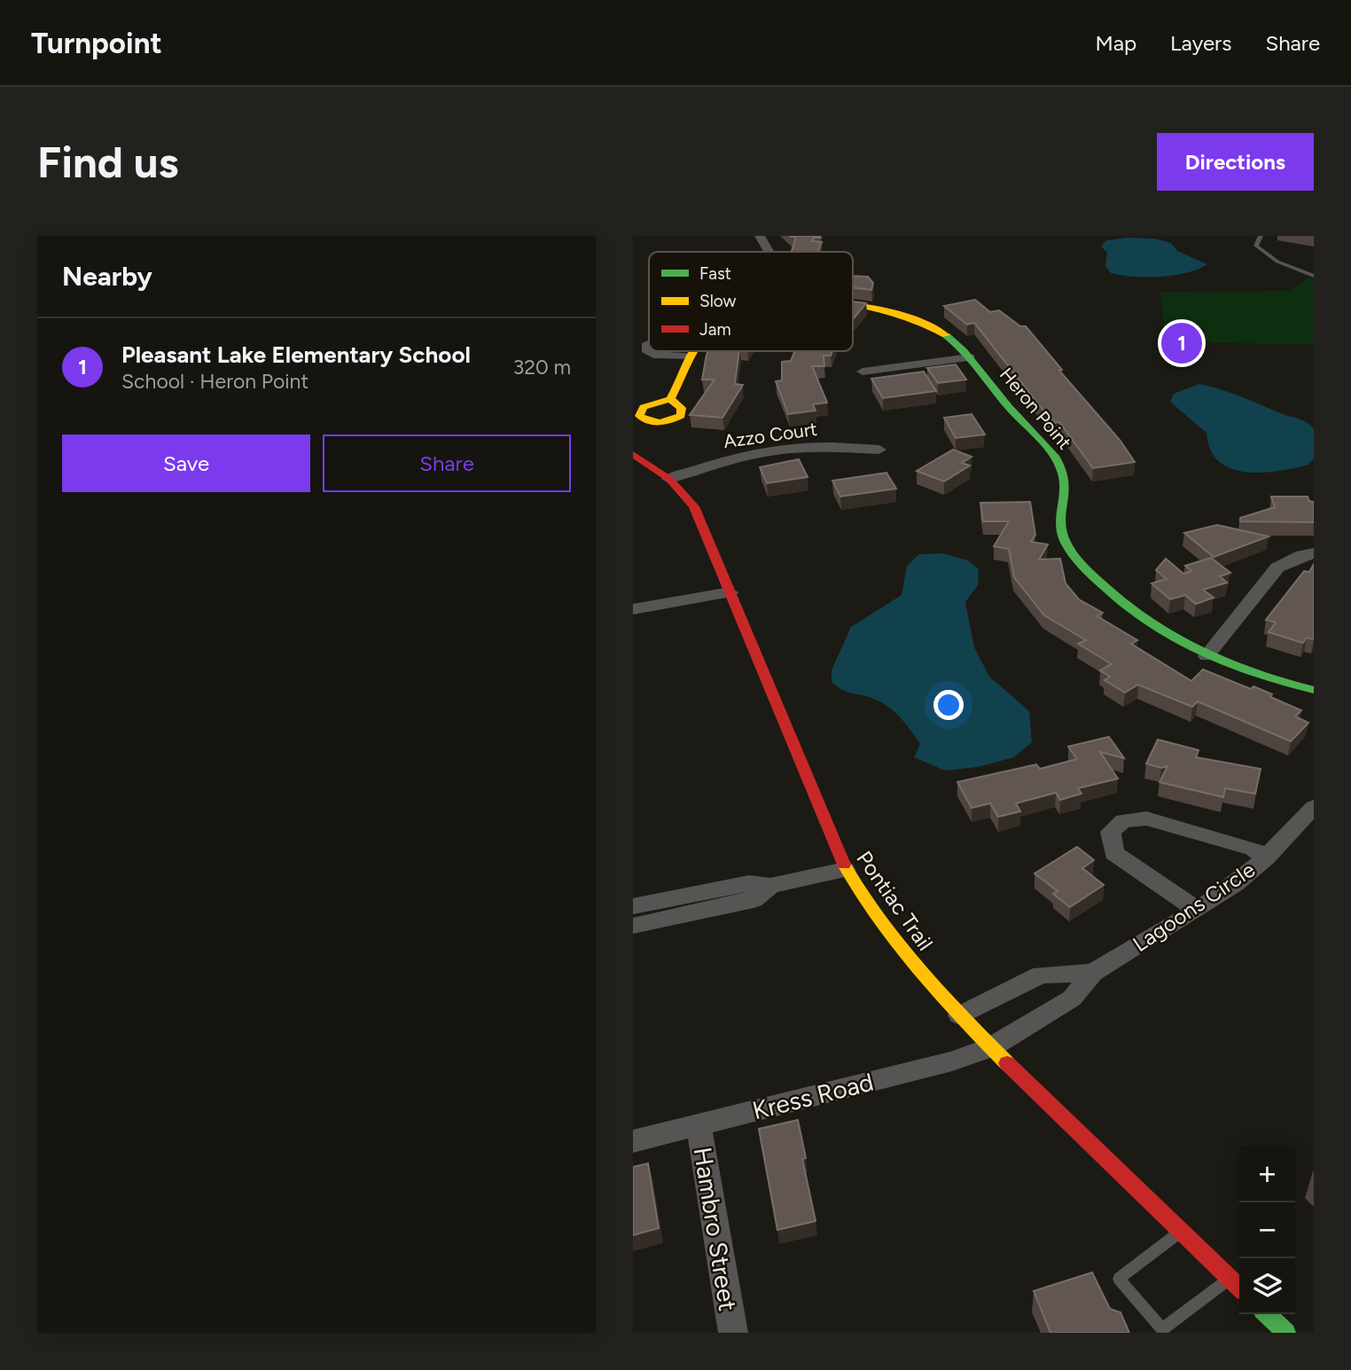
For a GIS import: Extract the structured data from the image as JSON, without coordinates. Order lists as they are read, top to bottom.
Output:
{
  "streets": {
    "street": [
      "Heron Point",
      "Azzo Court",
      "Pontiac Trail",
      "Lagoons Circle",
      "Kress Road",
      "Hambro Street"
    ]
  },
  "crossings": [
    ["Azzo Court", "Pontiac Trail"],
    ["Pontiac Trail", "Lagoons Circle"],
    ["Pontiac Trail", "Kress Road"],
    ["Lagoons Circle", "Kress Road"],
    ["Kress Road", "Hambro Street"]
  ],
  "legend": ["Fast", "Slow", "Jam"],
  "page": {
    "header": "Turnpoint",
    "nav": ["Map", "Layers", "Share"],
    "buttons": [
      "Directions",
      ["Save", "Share"]
    ],
    "title": "Find us",
    "heading": "Nearby",
    "list": [
      {
        "mark": "1",
        "name": "Pleasant Lake Elementary School",
        "note": "School · Heron Point",
        "value": "320 m"
      }
    ],
    "pins": "1",
    "map_buttons": ["+", "−"]
  }
}
